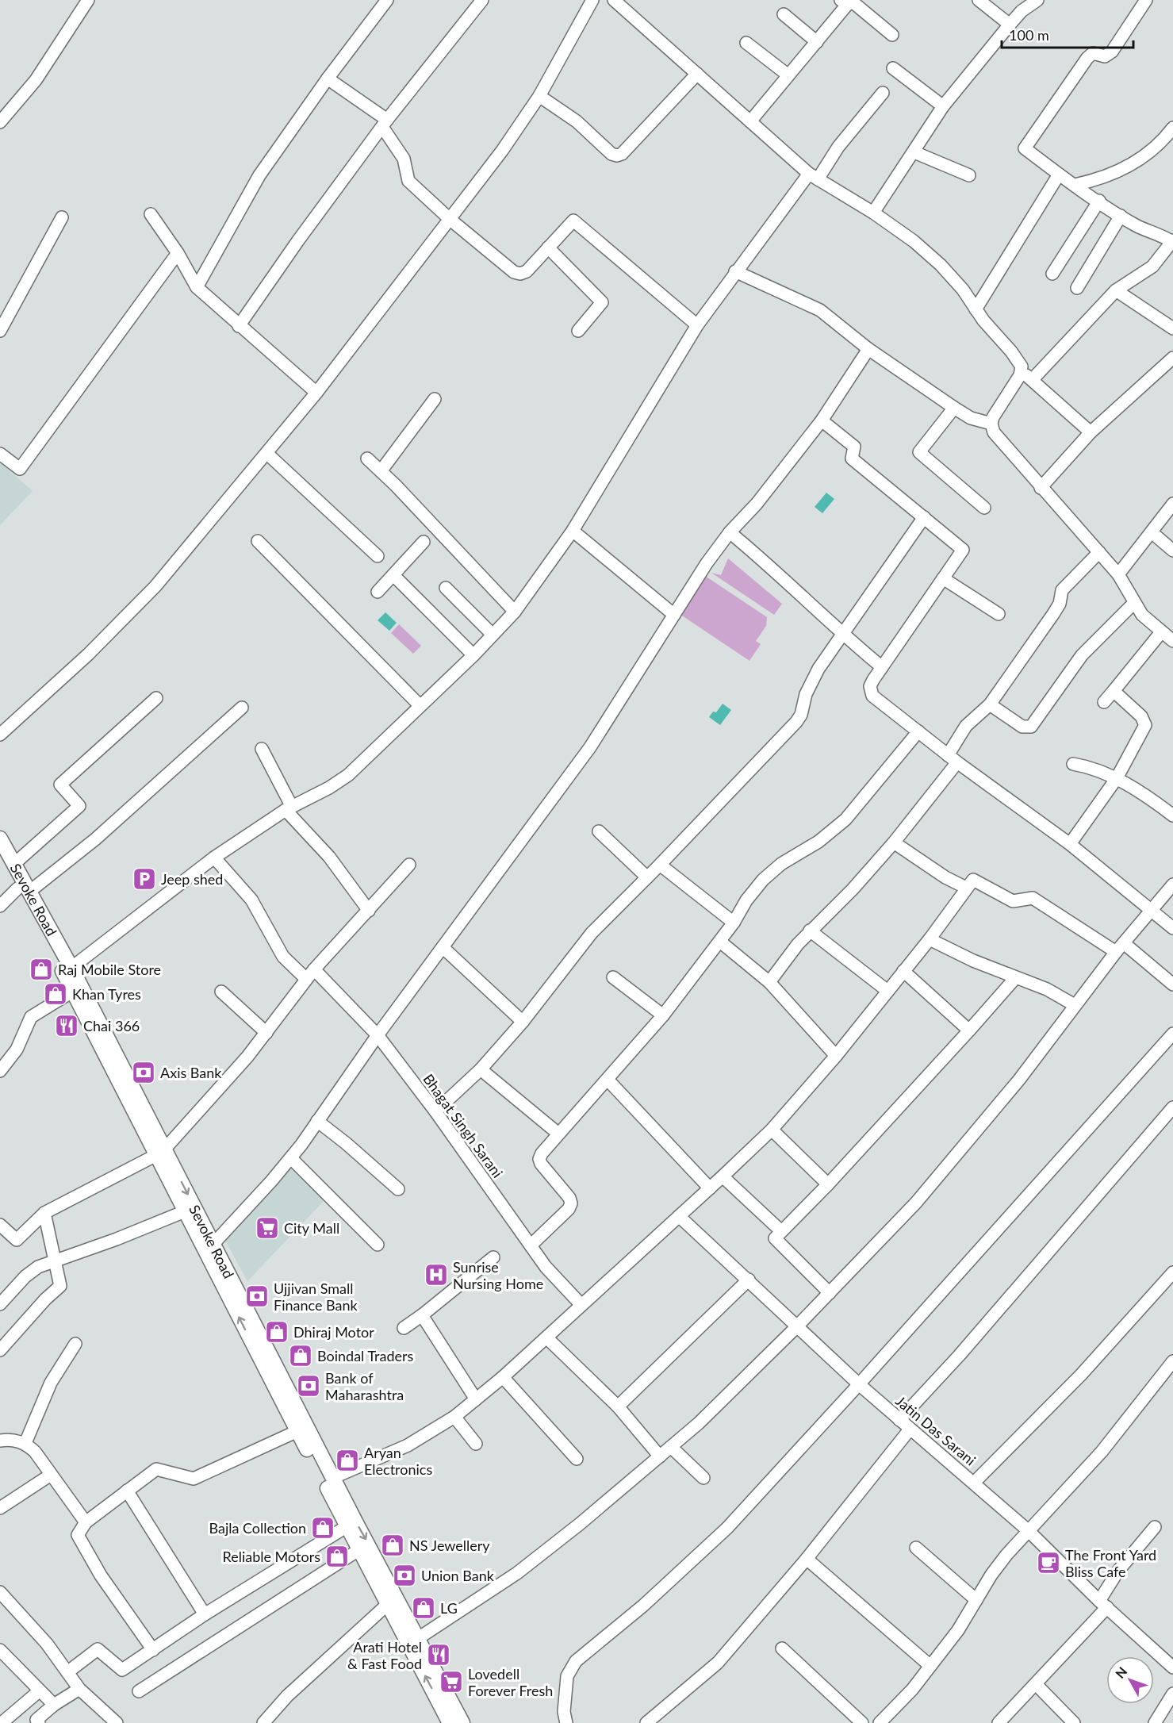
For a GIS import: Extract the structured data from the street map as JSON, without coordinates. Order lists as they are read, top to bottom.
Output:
{
  "streets": {
    "main road": ["Sevoke Road"],
    "street": ["Bhagat Singh Sarani", "Jatin Das Sarani"]
  },
  "places": {
    "parking": ["Jeep shed"],
    "shop": [
      "Raj Mobile Store",
      "Khan Tyres",
      "Dhiraj Motor",
      "Boindal Traders",
      "Aryan Electronics",
      "Bajla Collection",
      "NS Jewellery",
      "Reliable Motors",
      "LG"
    ],
    "restaurant": ["Chai 366", "Arati Hotel & Fast Food"],
    "bank": [
      "Axis Bank",
      "Ujjivan Small Finance Bank",
      "Bank of Maharashtra",
      "Union Bank"
    ],
    "supermarket": ["City Mall", "Lovedell Forever Fresh"],
    "hospital": ["Sunrise Nursing Home"],
    "cafe": ["The Front Yard Bliss Cafe"]
  },
  "scale_bar": "100 m",
  "north": "top left"
}
